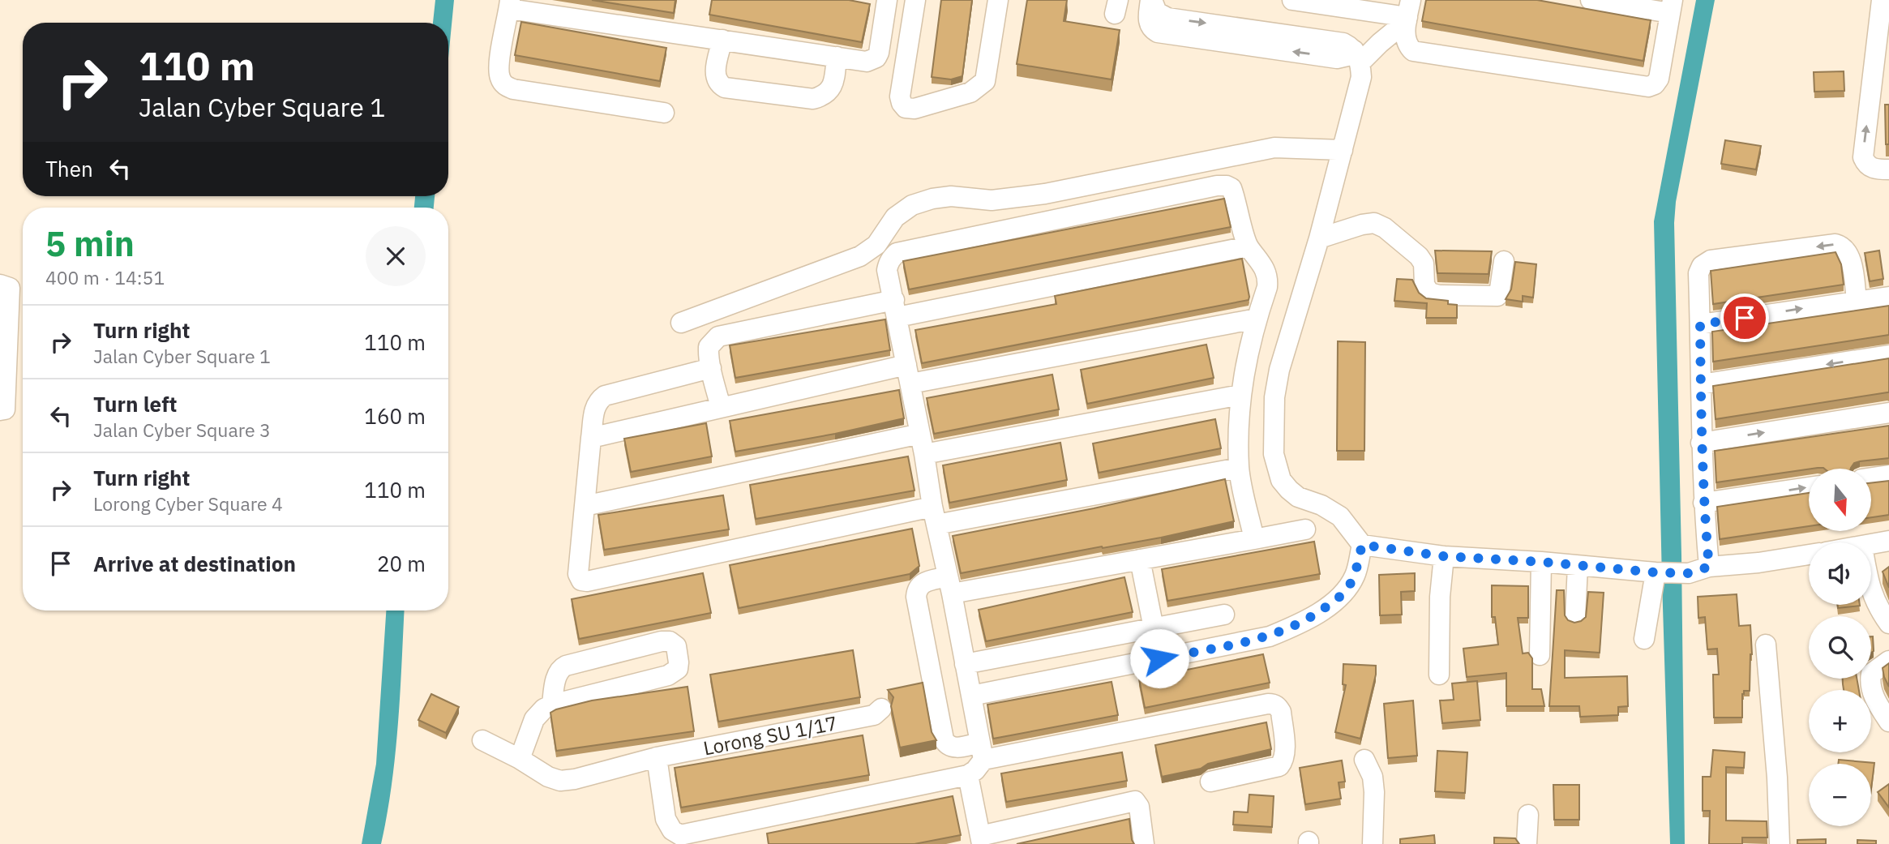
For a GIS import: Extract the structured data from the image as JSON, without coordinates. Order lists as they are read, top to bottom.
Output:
{
  "streets": {
    "street": ["Lorong SU 1/17"]
  },
  "north": "bottom",
  "page": {
    "turn": ["110 m", "Jalan Cyber Square 1"],
    "then": "Then",
    "heading": ["5 min", "400 m · 14:51"],
    "list": [
      {
        "name": "Turn right",
        "note": "Jalan Cyber Square 1",
        "value": "110 m"
      },
      {
        "name": "Turn left",
        "note": "Jalan Cyber Square 3",
        "value": "160 m"
      },
      {
        "name": "Turn right",
        "note": "Lorong Cyber Square 4",
        "value": "110 m"
      },
      {
        "name": "Arrive at destination",
        "value": "20 m"
      }
    ],
    "map_buttons": ["+", "−"]
  }
}
